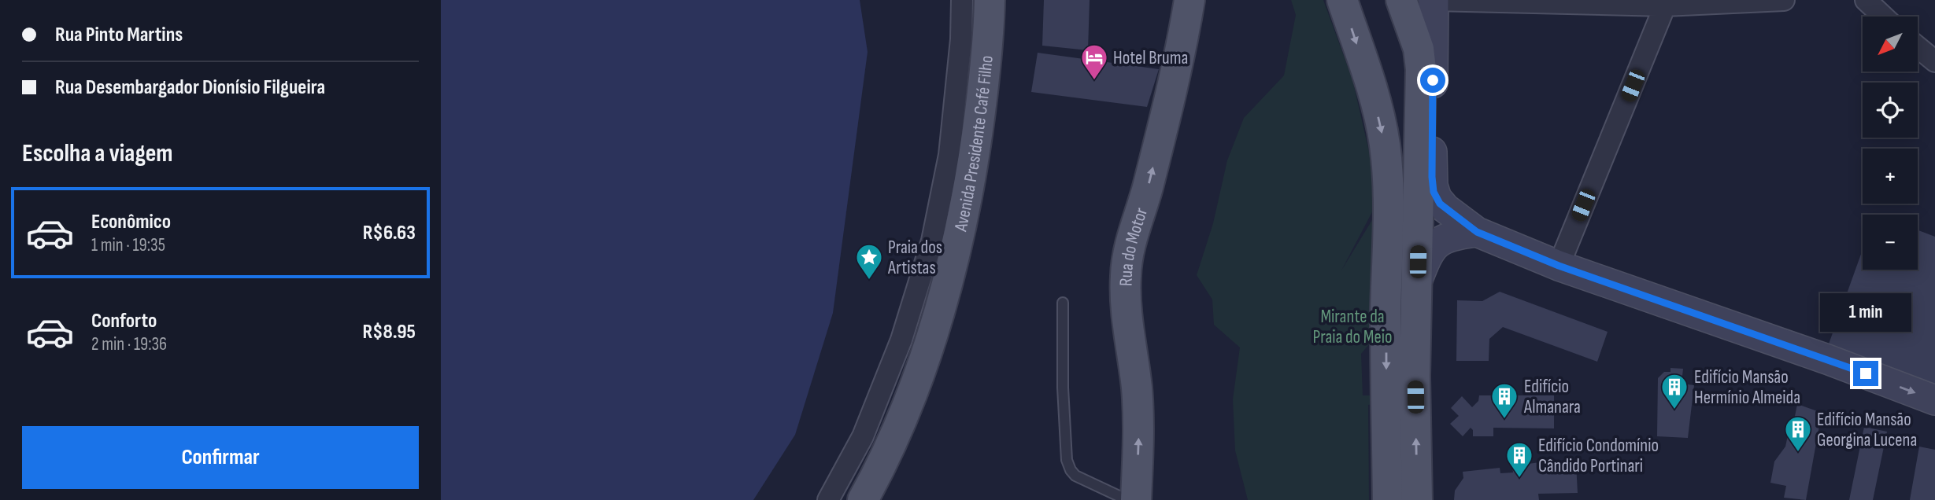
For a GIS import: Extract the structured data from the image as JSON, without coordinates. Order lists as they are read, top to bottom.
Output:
{
  "streets": {
    "main road": ["Avenida Presidente Café Filho", "Rua do Motor"]
  },
  "parks": ["Mirante da Praia do Meio"],
  "places": {
    "hotel": ["Hotel Bruma"],
    "place": ["Praia dos Artistas"],
    "building": [
      "Edifício Mansão Hermínio Almeida",
      "Edifício Almanara",
      "Edifício Mansão Georgina Lucena",
      "Edifício Condomínio Cândido Portinari"
    ]
  },
  "north": "bottom left",
  "page": {
    "banner": ["Rua Pinto Martins", "Rua Desembargador Dionísio Filgueira"],
    "map_buttons": ["+", "−"],
    "heading": "Escolha a viagem",
    "list": [
      {
        "name": "Econômico",
        "note": "1 min · 19:35",
        "value": "R$6.63"
      },
      {
        "name": "Conforto",
        "note": "2 min · 19:36",
        "value": "R$8.95"
      }
    ],
    "bubble": "1 min",
    "buttons": "Confirmar"
  }
}
